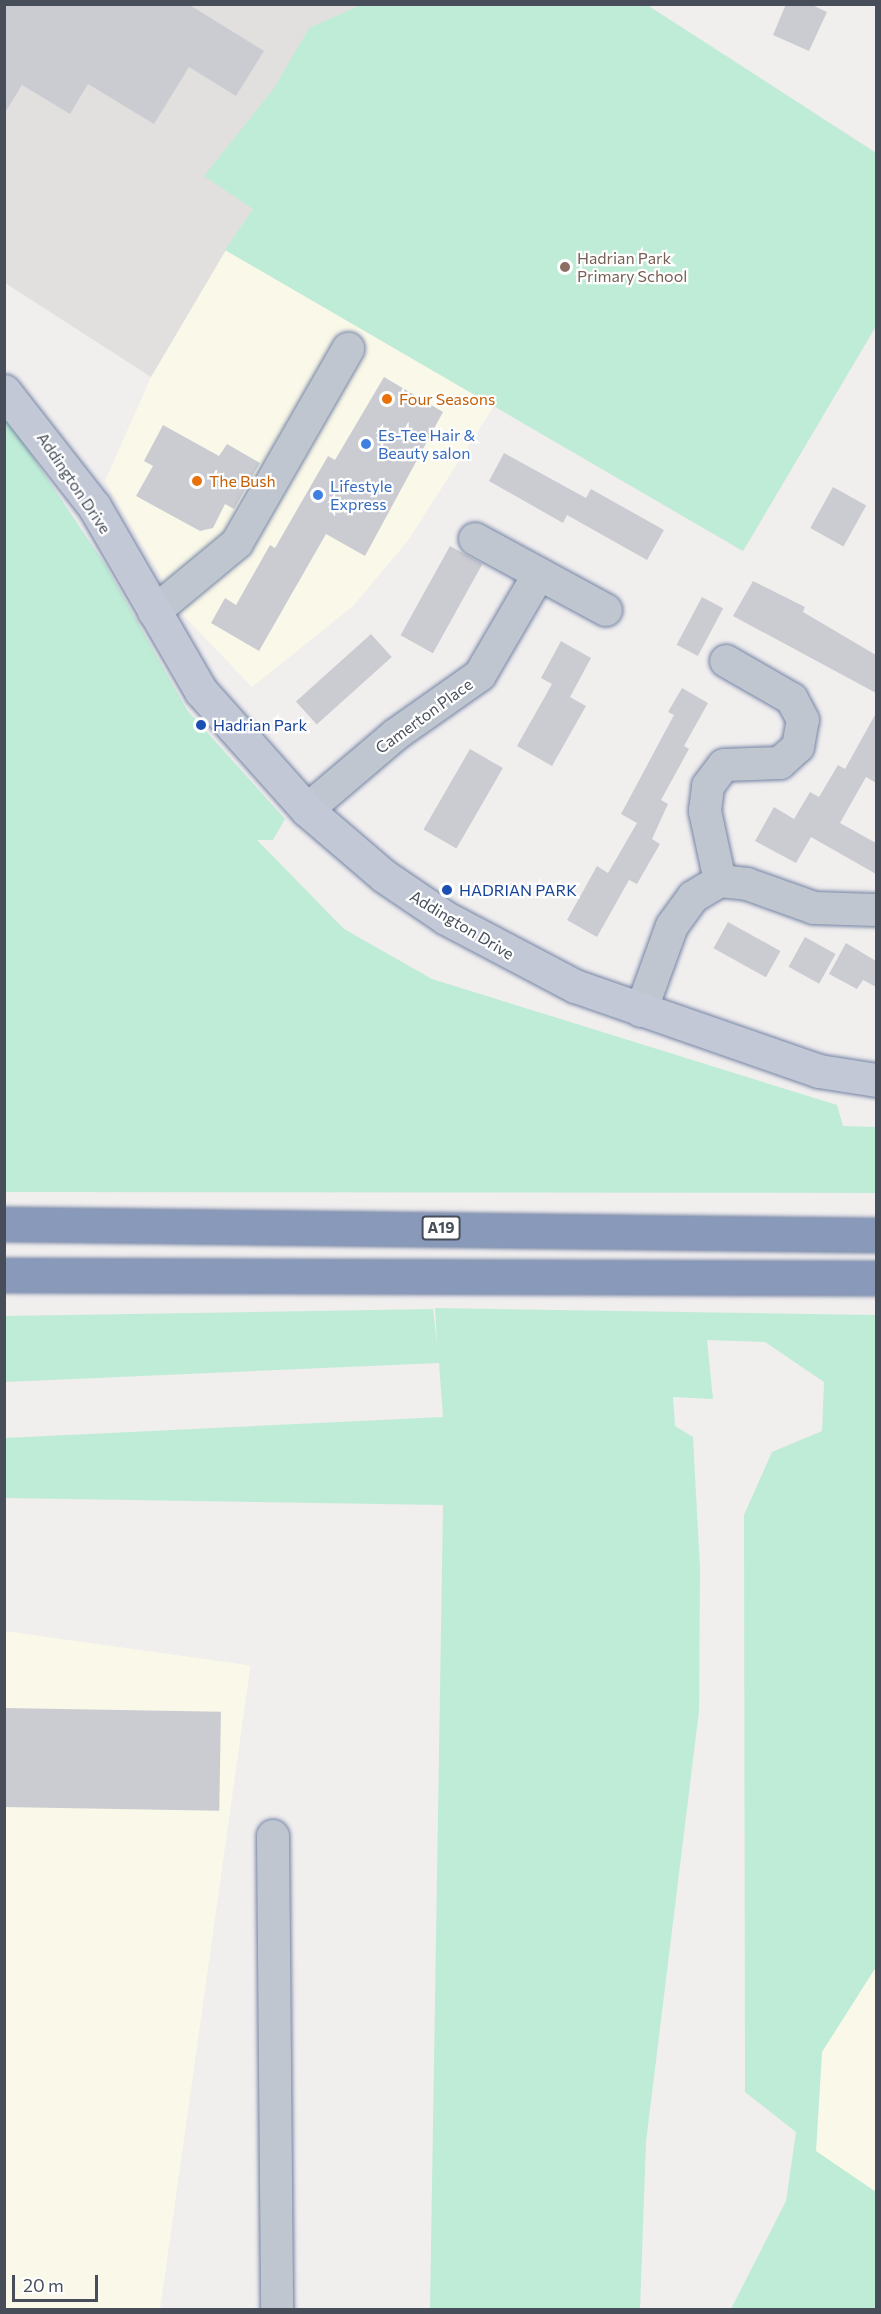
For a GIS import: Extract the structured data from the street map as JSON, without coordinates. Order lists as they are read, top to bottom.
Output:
{
  "streets": {
    "highway": ["A19"],
    "street": ["Addington Drive", "Camerton Place"]
  },
  "crossings": [
    ["Addington Drive", "Camerton Place"]
  ],
  "places": [
    "Hadrian Park Primary School",
    "Four Seasons",
    "Es-Tee Hair & Beauty salon",
    "The Bush",
    "Lifestyle Express",
    "Hadrian Park",
    "HADRIAN PARK"
  ],
  "scale_bar": "20 m"
}
